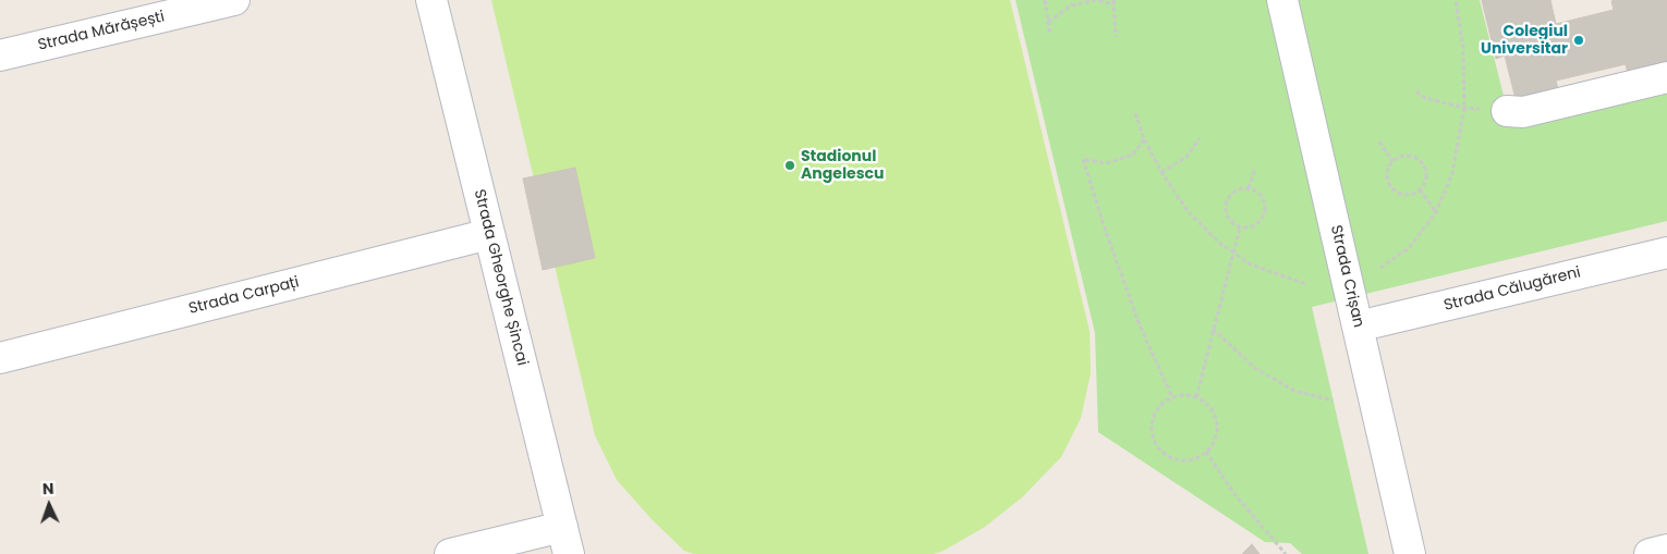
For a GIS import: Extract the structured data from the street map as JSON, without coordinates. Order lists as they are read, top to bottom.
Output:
{
  "streets": {
    "street": [
      "Strada Mărășești",
      "Strada Crișan",
      "Strada Gheorghe Șincai",
      "Strada Călugăreni",
      "Strada Carpați"
    ]
  },
  "crossings": [
    ["Strada Crișan", "Strada Călugăreni"],
    ["Strada Gheorghe Șincai", "Strada Carpați"]
  ],
  "places": ["Colegiul Universitar", "Stadionul Angelescu"],
  "north": "top"
}
